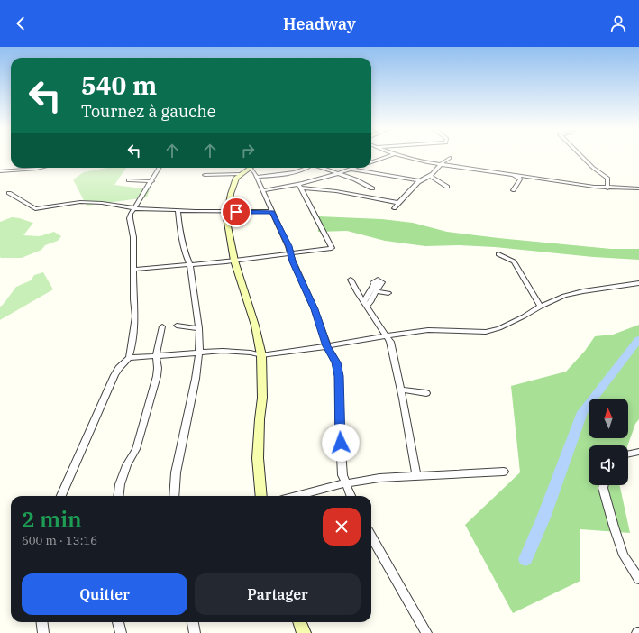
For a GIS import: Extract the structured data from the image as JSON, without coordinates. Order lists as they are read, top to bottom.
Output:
{
  "north": "top",
  "page": {
    "header": "Headway",
    "turn": ["540 m", "Tournez à gauche"],
    "heading": ["2 min", "600 m · 13:16"],
    "buttons": ["Quitter", "Partager"]
  }
}
